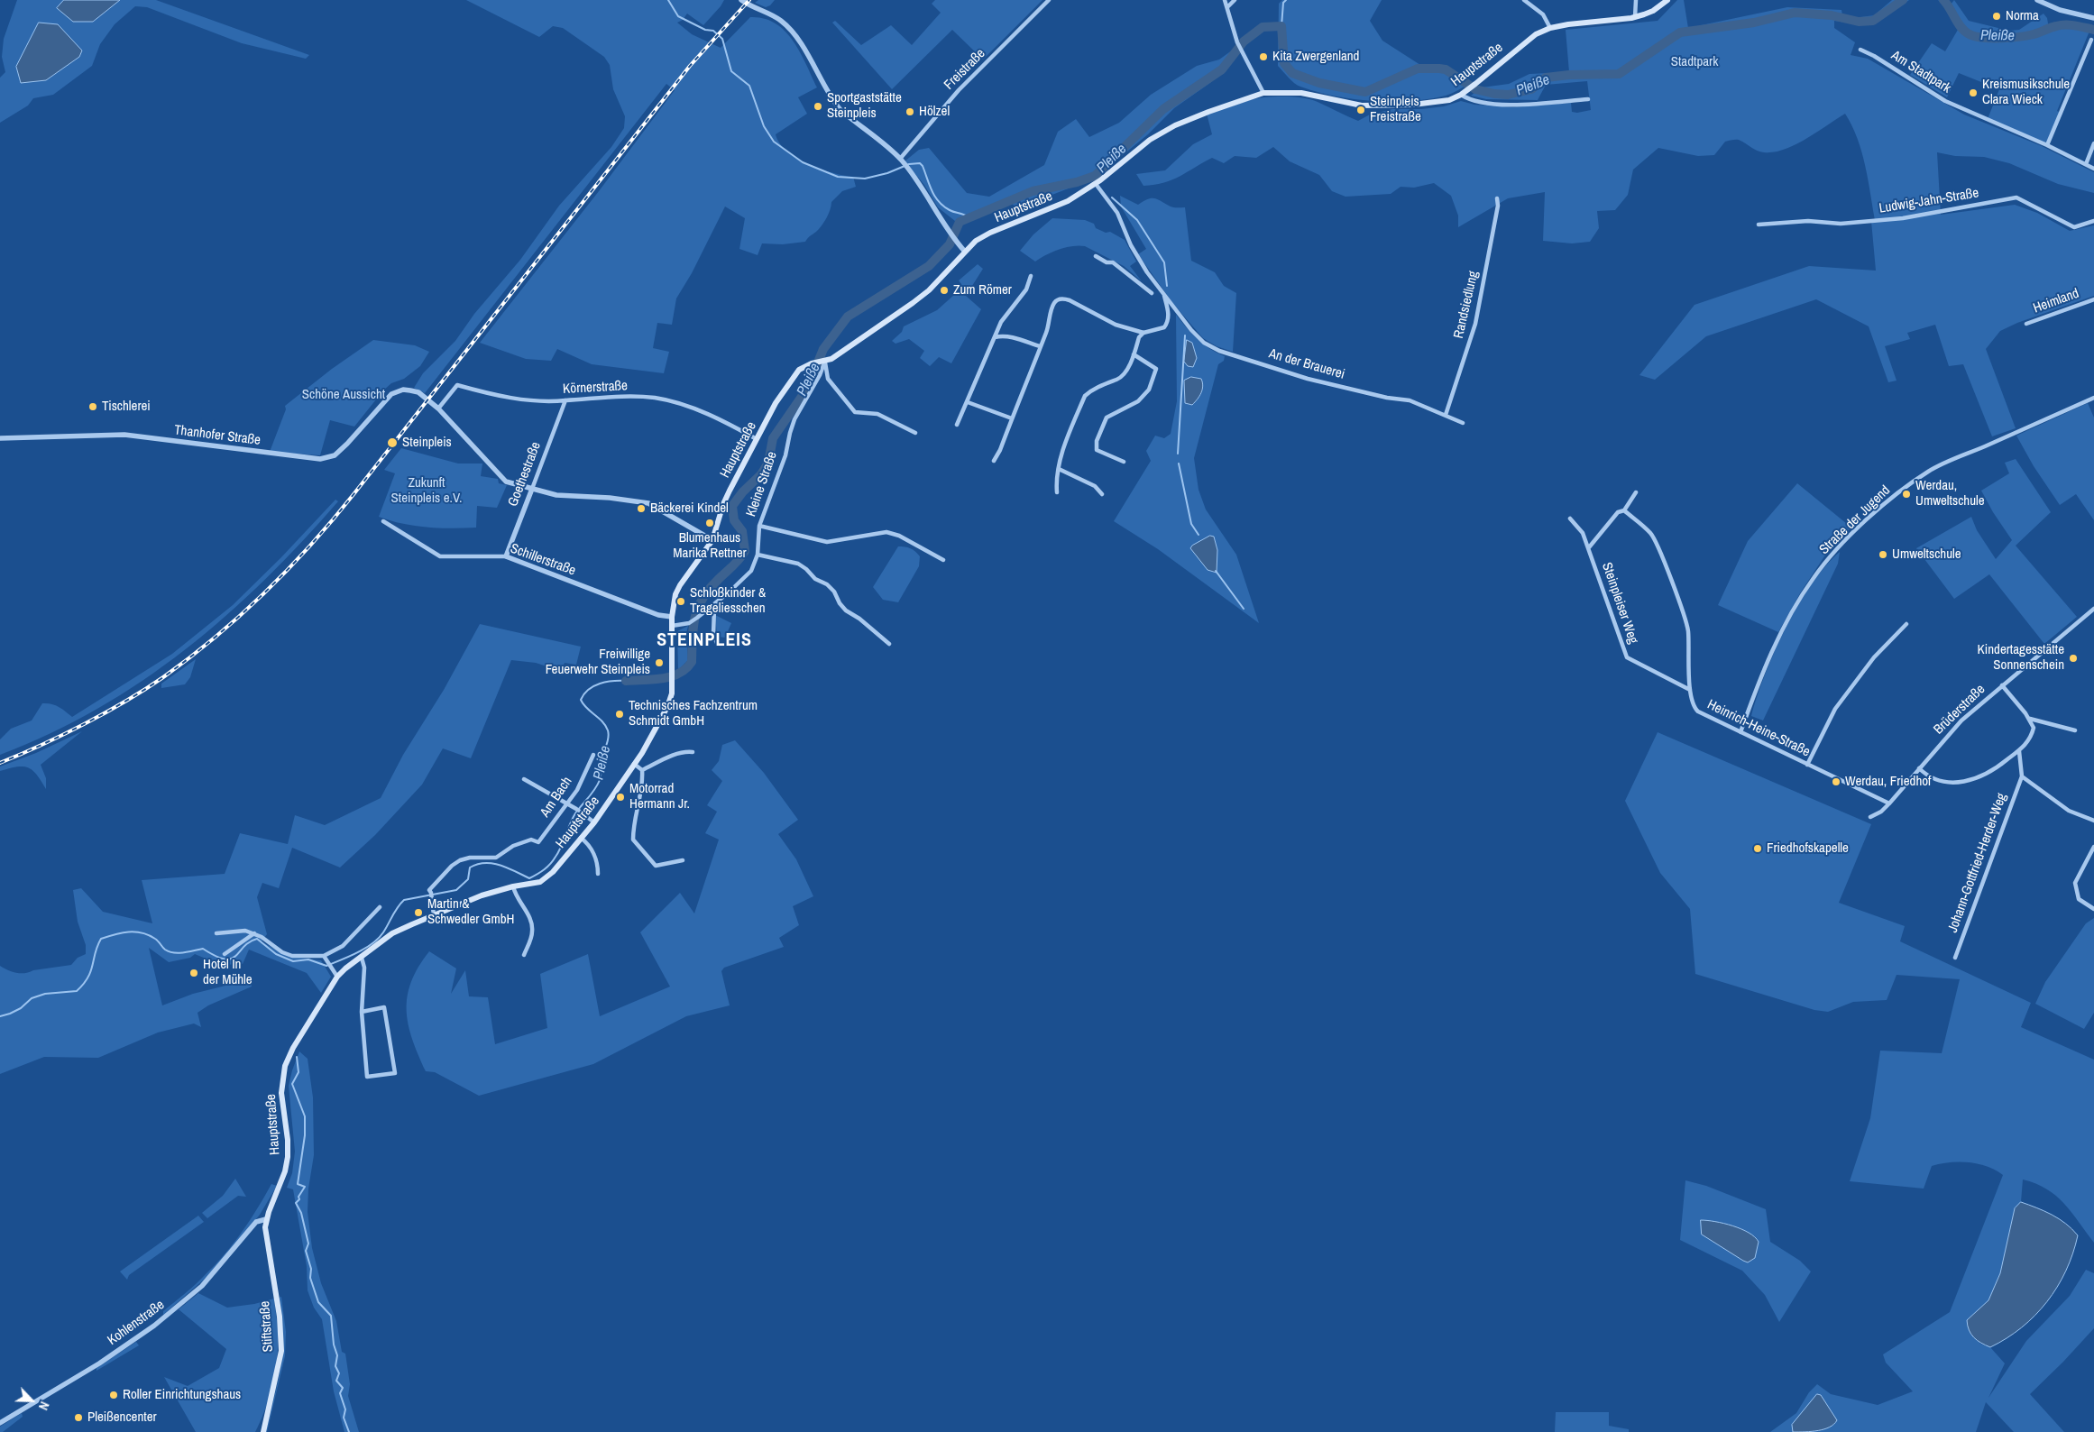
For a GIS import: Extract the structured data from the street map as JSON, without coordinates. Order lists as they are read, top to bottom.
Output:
{
  "streets": {
    "main road": ["Hauptstraße", "Stiftstraße"],
    "street": [
      "Freistraße",
      "Am Stadtpark",
      "Ludwig-Jahn-Straße",
      "Heimland",
      "Randsiedlung",
      "An der Brauerei",
      "Körnerstraße",
      "Thanhofer Straße",
      "Goethestraße",
      "Kleine Straße",
      "Straße der Jugend",
      "Schillerstraße",
      "Steinpleiser Weg",
      "Brüderstraße",
      "Heinrich-Heine-Straße",
      "Am Bach",
      "Johann-Gottfried-Herder-Weg",
      "Kohlenstraße"
    ]
  },
  "crossings": [
    ["Hauptstraße", "An der Brauerei"],
    ["Hauptstraße", "Körnerstraße"],
    ["Hauptstraße", "Kleine Straße"],
    ["Hauptstraße", "Schillerstraße"],
    ["Hauptstraße", "Am Bach"],
    ["Hauptstraße", "Kohlenstraße"],
    ["Hauptstraße", "Stiftstraße"],
    ["Randsiedlung", "An der Brauerei"],
    ["Körnerstraße", "Thanhofer Straße"],
    ["Körnerstraße", "Goethestraße"],
    ["Goethestraße", "Schillerstraße"],
    ["Straße der Jugend", "Heinrich-Heine-Straße"],
    ["Steinpleiser Weg", "Heinrich-Heine-Straße"],
    ["Brüderstraße", "Heinrich-Heine-Straße"],
    ["Brüderstraße", "Johann-Gottfried-Herder-Weg"],
    ["Kohlenstraße", "Stiftstraße"]
  ],
  "districts": ["STEINPLEIS"],
  "water": ["Pleiße"],
  "parks": ["Stadtpark", "Schöne Aussicht", "Zukunft Steinpleis e.V."],
  "places": [
    "Norma",
    "Kita Zwergenland",
    "Kreismusikschule Clara Wieck",
    "Sportgaststätte Steinpleis",
    "Steinpleis Freistraße",
    "Hölzel",
    "Zum Römer",
    "Tischlerei",
    "Steinpleis",
    "Werdau, Umweltschule",
    "Bäckerei Kindel",
    "Blumenhaus Marika Rettner",
    "Umweltschule",
    "Schloßkinder & Trageliesschen",
    "Kindertagesstätte Sonnenschein",
    "Freiwillige Feuerwehr Steinpleis",
    "Technisches Fachzentrum Schmidt GmbH",
    "Werdau, Friedhof",
    "Motorrad Hermann Jr.",
    "Friedhofskapelle",
    "Martin & Schwedler GmbH",
    "Hotel In der Mühle",
    "Roller Einrichtungshaus",
    "Pleißencenter"
  ],
  "north": "bottom right"
}
